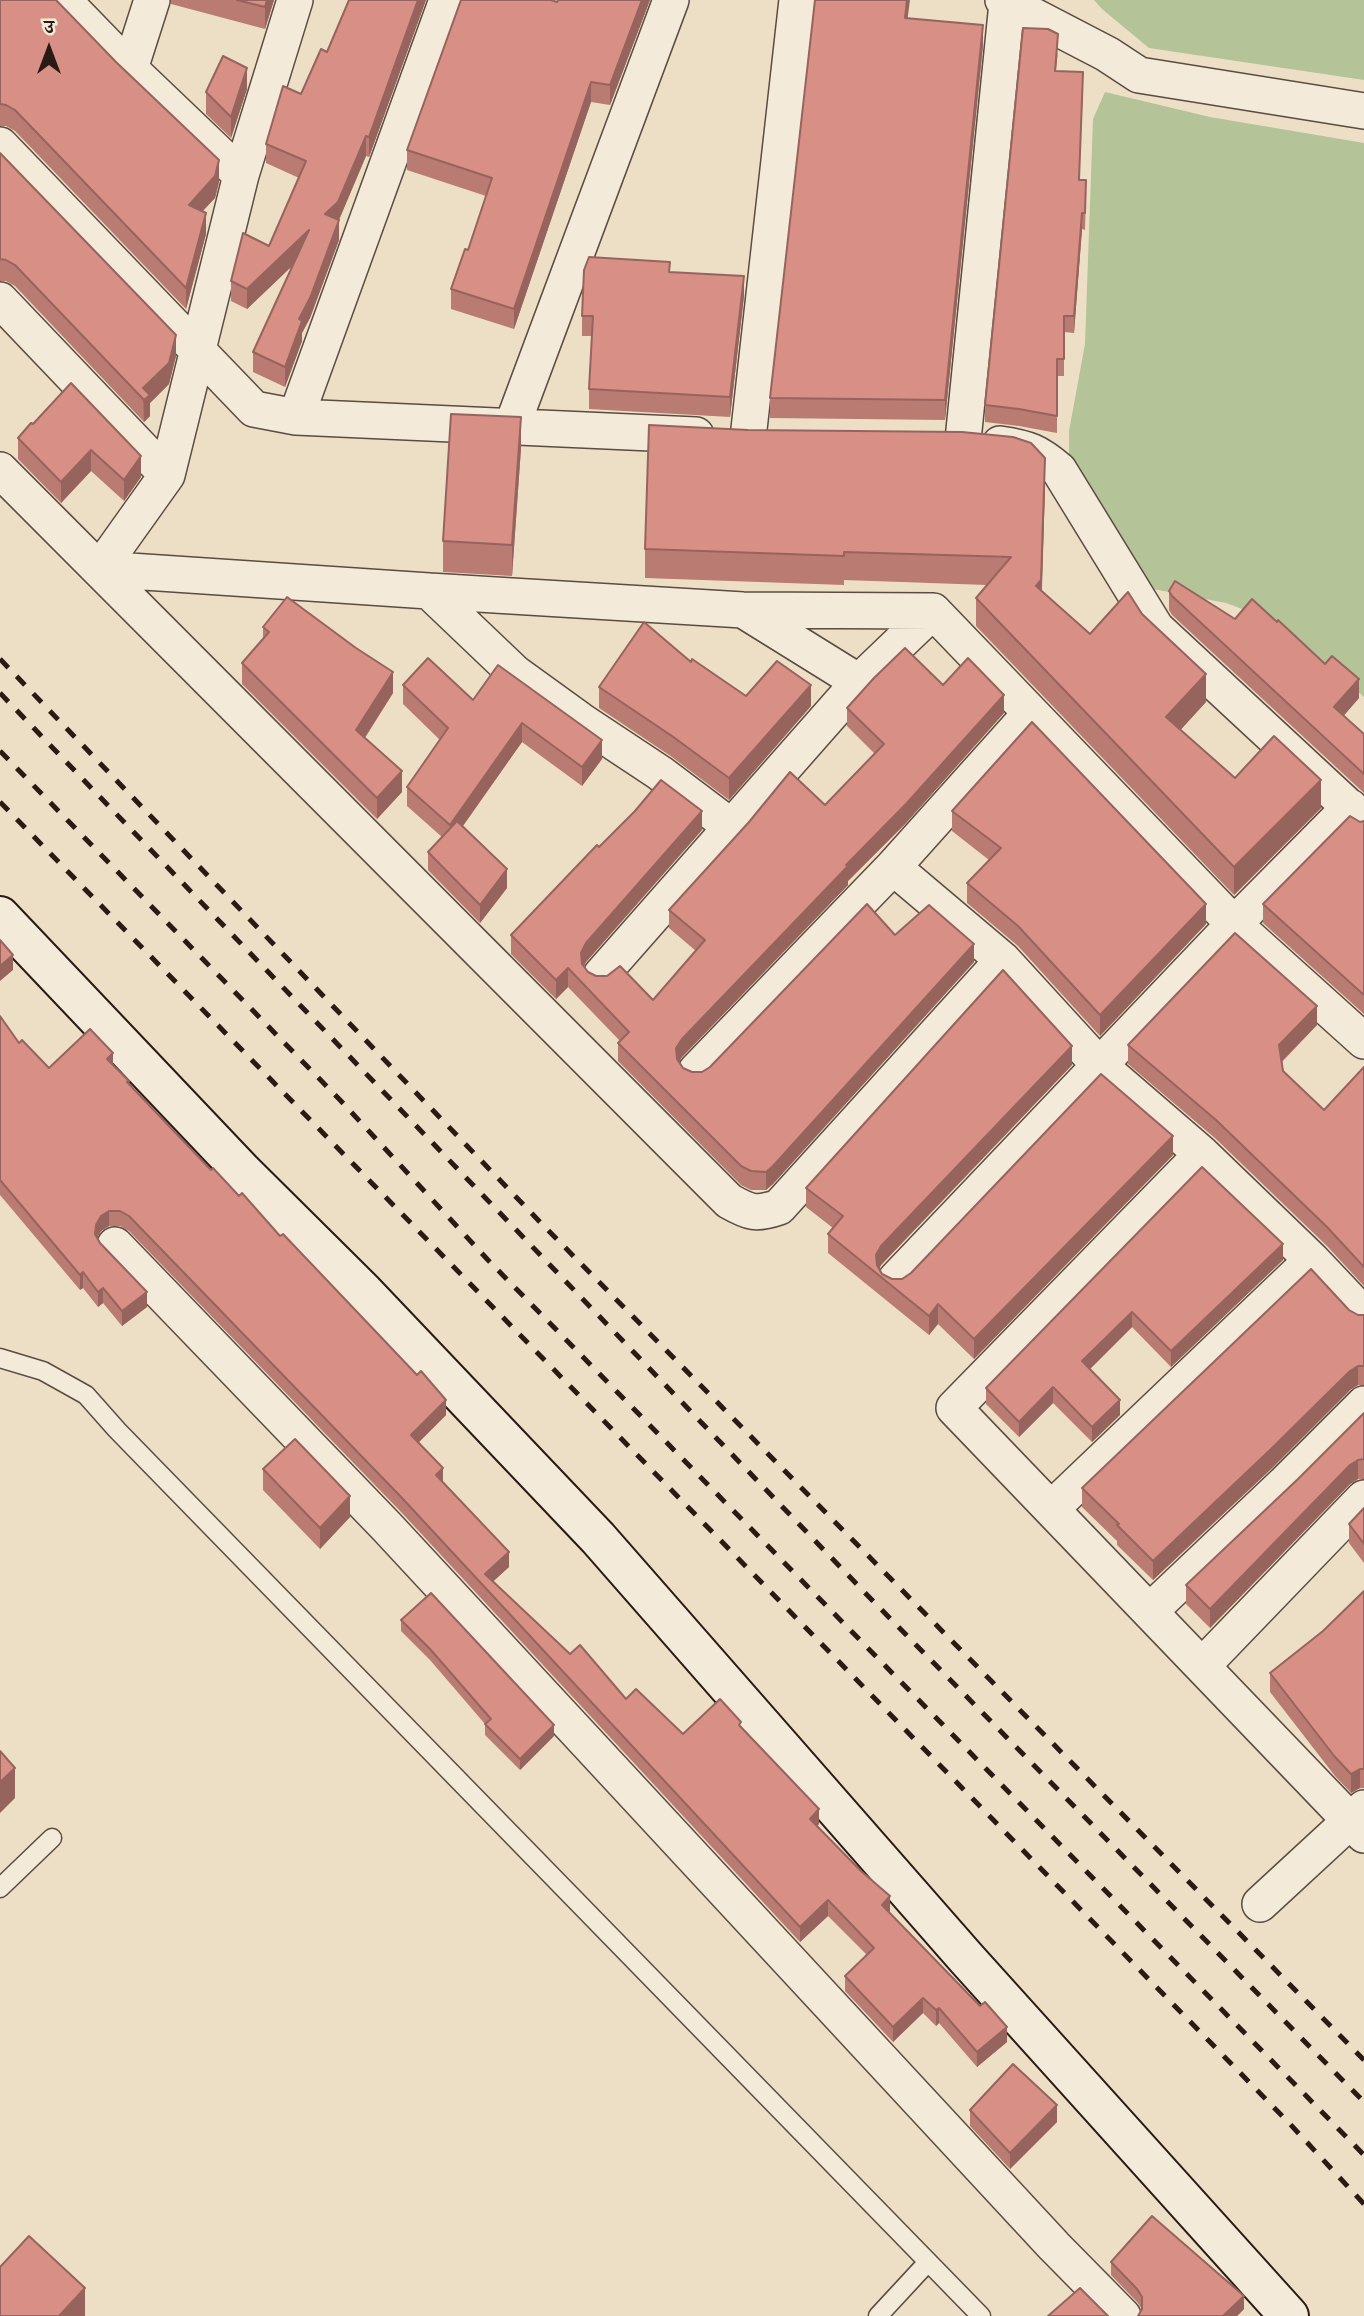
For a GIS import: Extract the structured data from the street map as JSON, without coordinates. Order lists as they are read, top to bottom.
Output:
{
  "north": "top"
}
